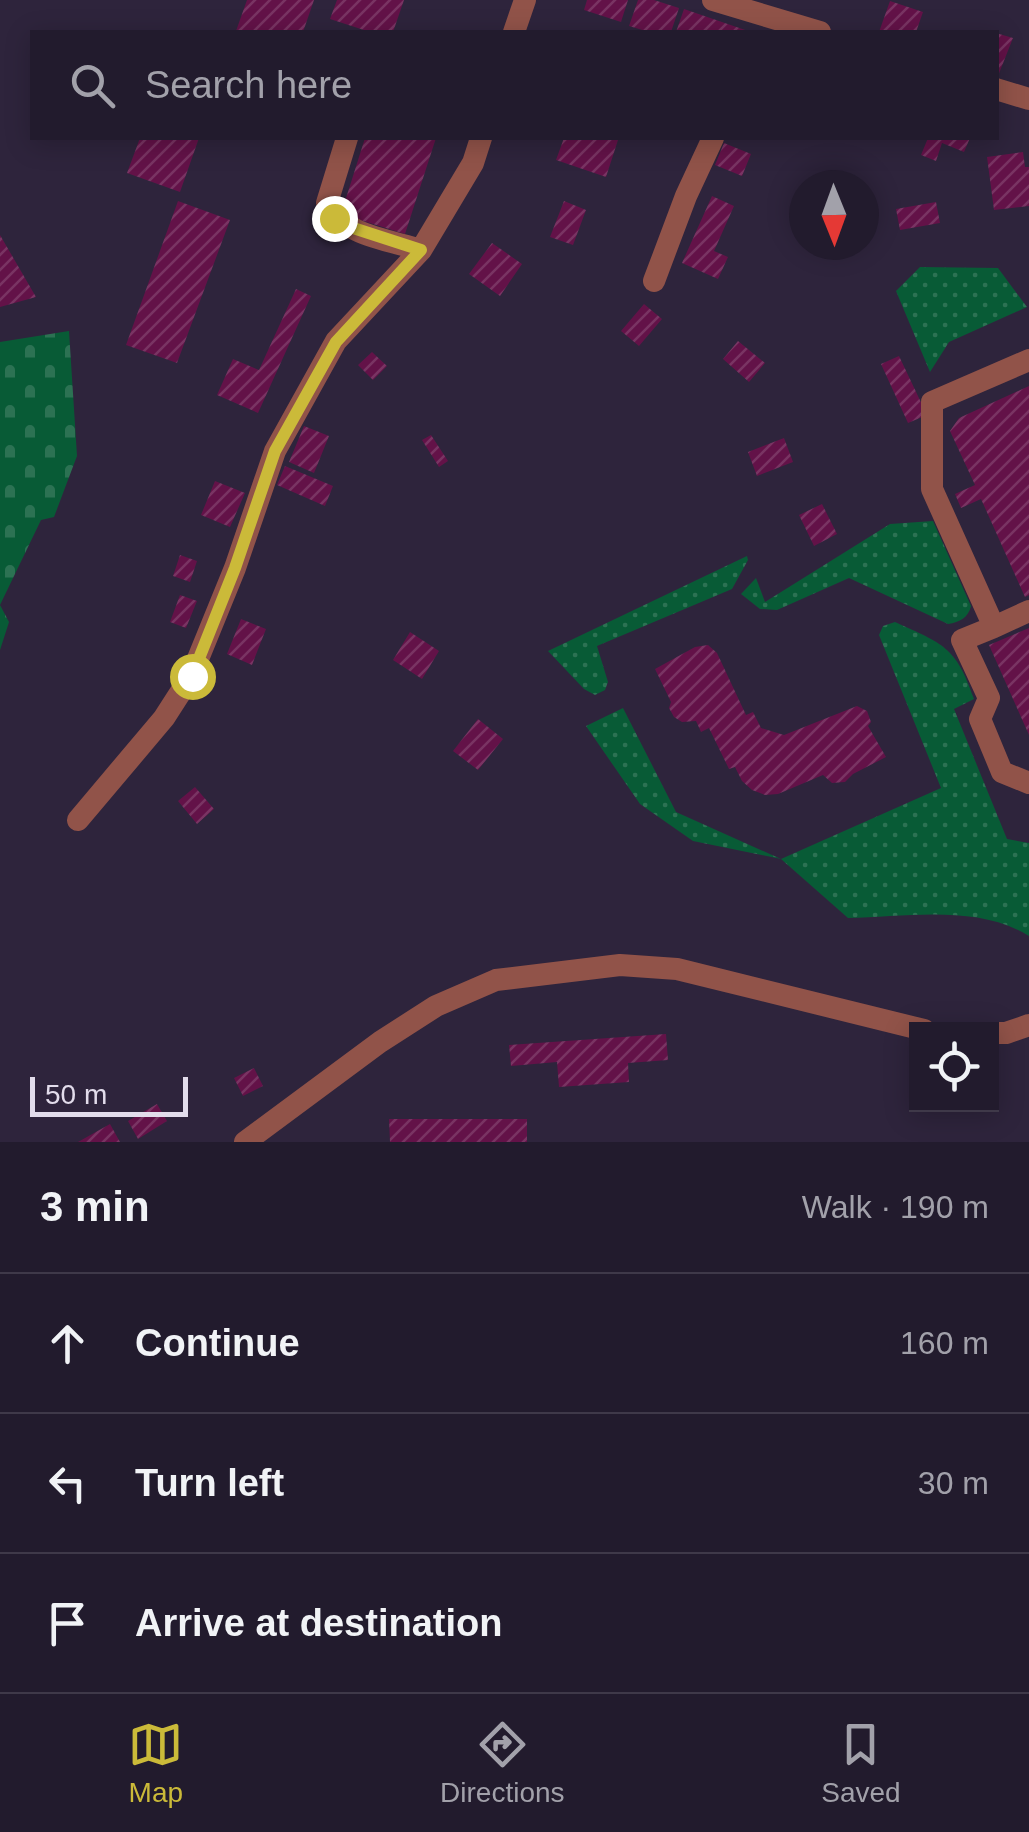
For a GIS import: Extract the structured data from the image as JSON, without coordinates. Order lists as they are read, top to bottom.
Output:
{
  "scale_bar": "50 m",
  "north": "bottom",
  "page": {
    "search": "Search here",
    "scale": "50 m",
    "heading": ["3 min", "Walk · 190 m"],
    "list": [
      ["Continue", "160 m"],
      ["Turn left", "30 m"],
      "Arrive at destination"
    ],
    "nav": ["Map", "Directions", "Saved"]
  }
}
